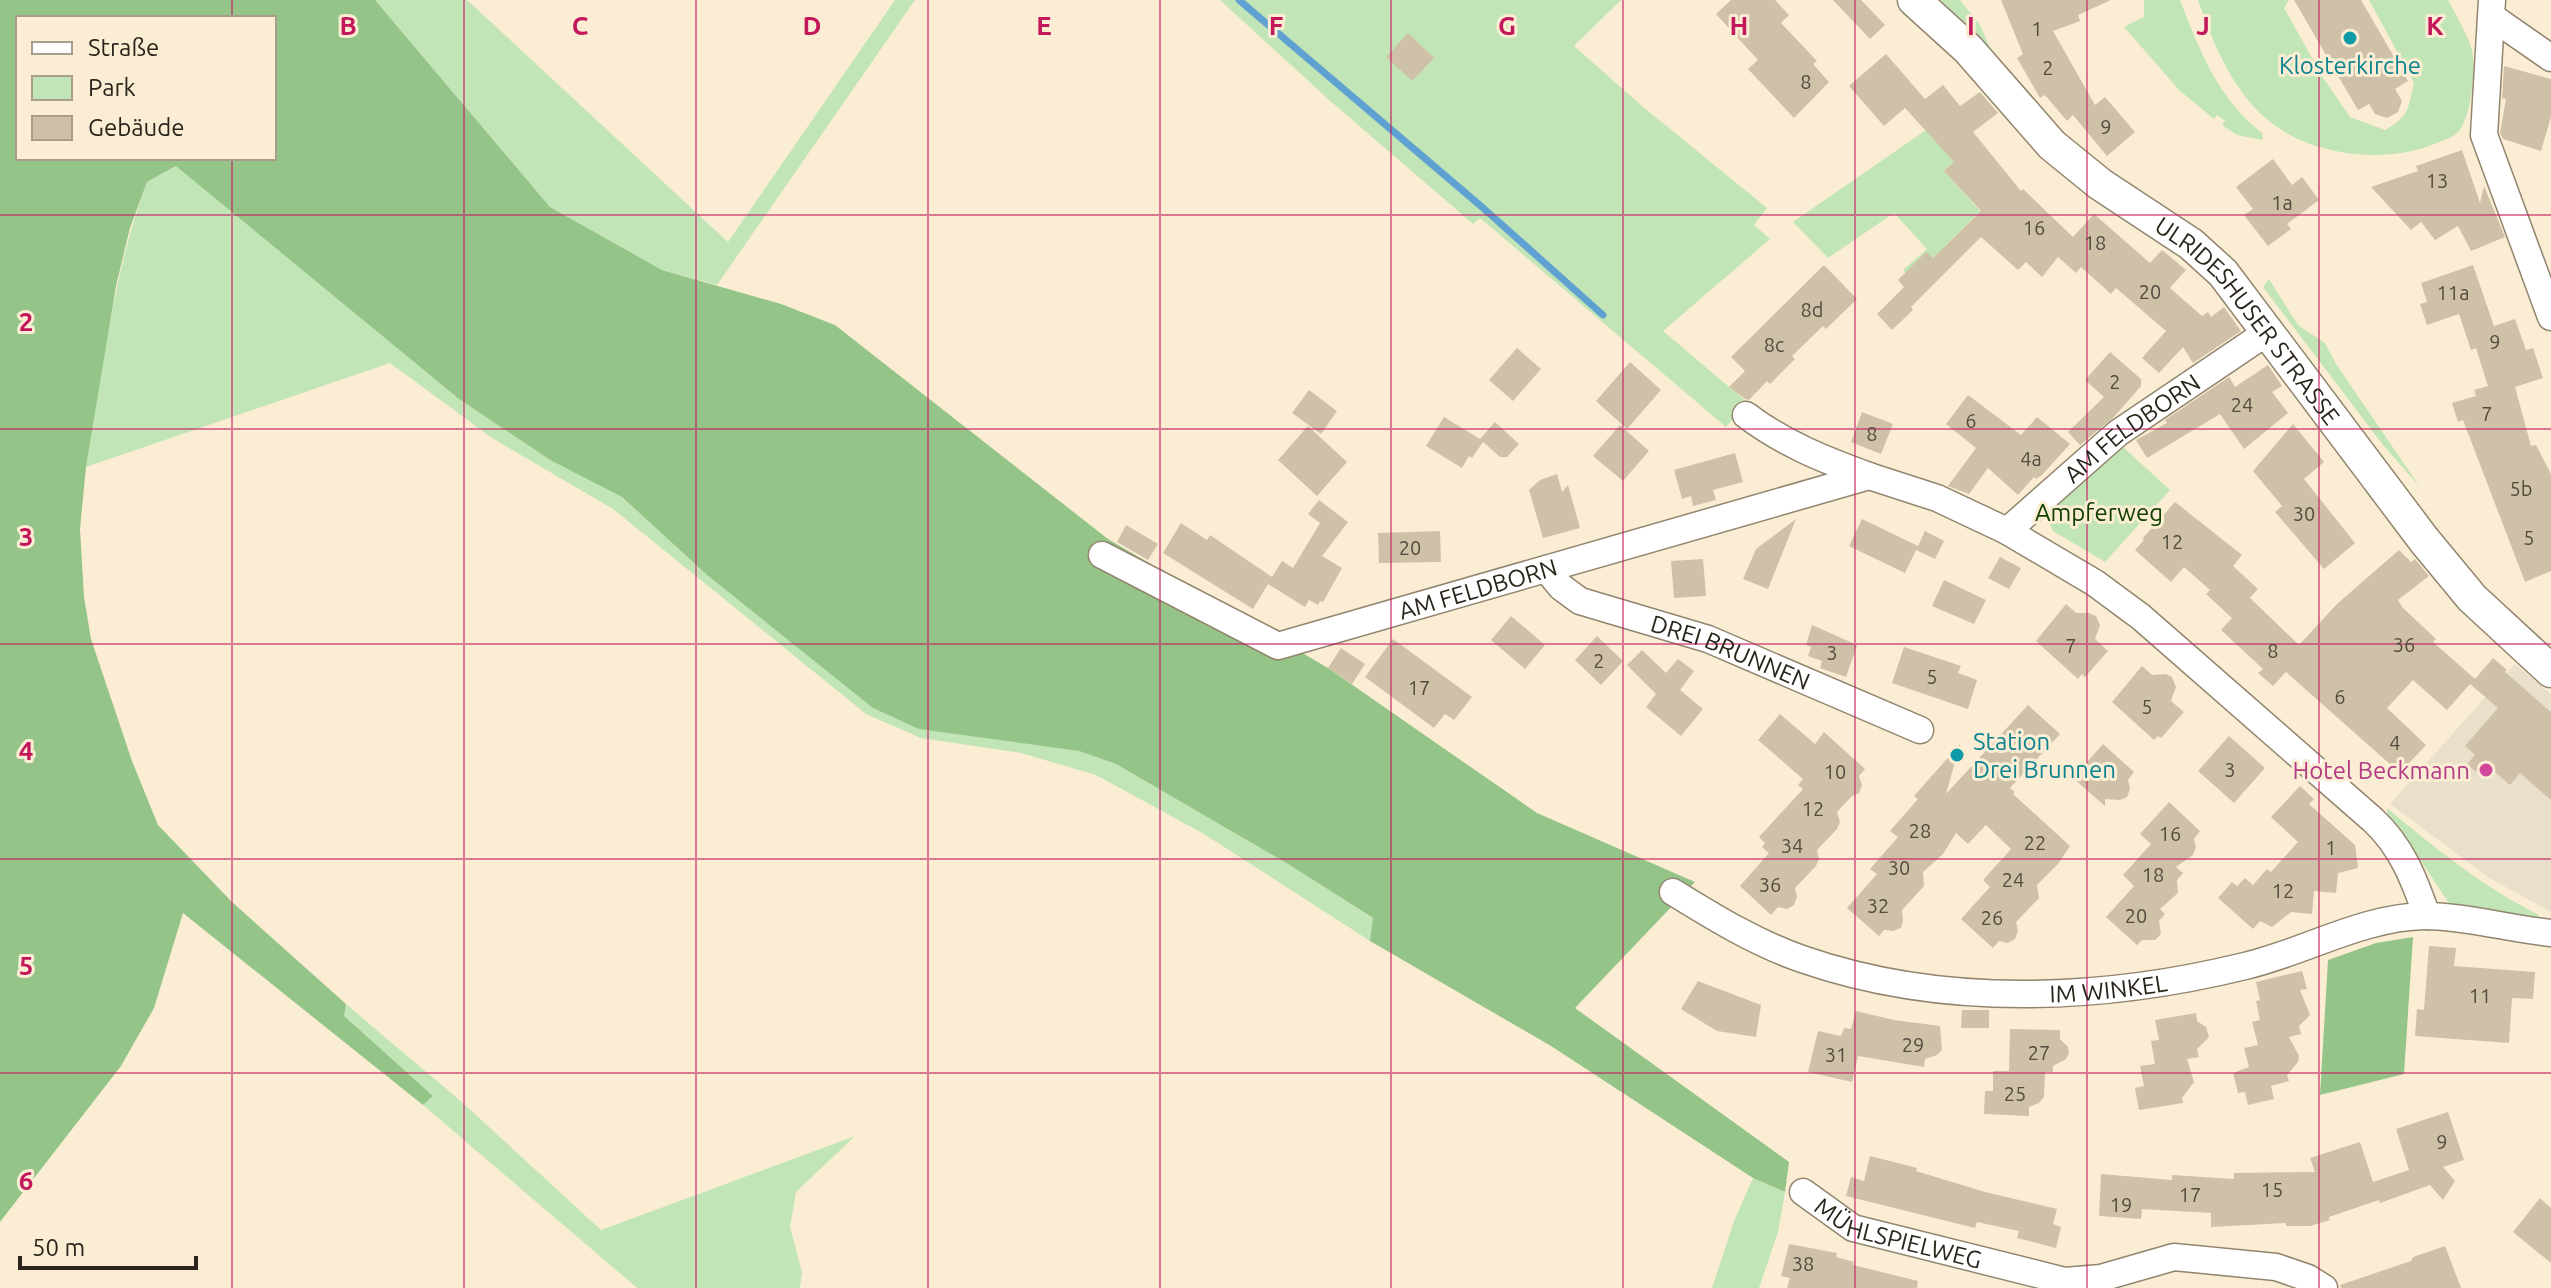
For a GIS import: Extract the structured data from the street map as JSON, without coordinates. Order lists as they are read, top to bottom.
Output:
{
  "streets": {
    "street": [
      "ULRIDESHUSER STRASSE",
      "AM FELDBORN",
      "DREI BRUNNEN",
      "IM WINKEL",
      "MÜHLSPIELWEG"
    ]
  },
  "crossings": [
    ["ULRIDESHUSER STRASSE", "AM FELDBORN"],
    ["AM FELDBORN", "DREI BRUNNEN"]
  ],
  "parks": ["Ampferweg"],
  "places": ["Klosterkirche", "Station Drei Brunnen", "Hotel Beckmann"],
  "house_numbers": [
    "1",
    "2",
    "8",
    "9",
    "13",
    "1a",
    "16",
    "18",
    "20",
    "11a",
    "8d",
    "9",
    "8c",
    "2",
    "24",
    "7",
    "6",
    "8",
    "4a",
    "5b",
    "30",
    "5",
    "12",
    "20",
    "36",
    "7",
    "8",
    "3",
    "2",
    "5",
    "17",
    "6",
    "5",
    "4",
    "3",
    "10",
    "12",
    "28",
    "16",
    "22",
    "34",
    "1",
    "30",
    "18",
    "24",
    "36",
    "12",
    "32",
    "20",
    "26",
    "11",
    "29",
    "27",
    "31",
    "25",
    "9",
    "15",
    "17",
    "19",
    "38"
  ],
  "legend": ["Straße", "Park", "Gebäude"],
  "scale_bar": "50 m",
  "grid": {
    "columns": [
      "B",
      "C",
      "D",
      "E",
      "F",
      "G",
      "H",
      "I",
      "J",
      "K"
    ],
    "rows": [
      "2",
      "3",
      "4",
      "5",
      "6"
    ]
  }
}
